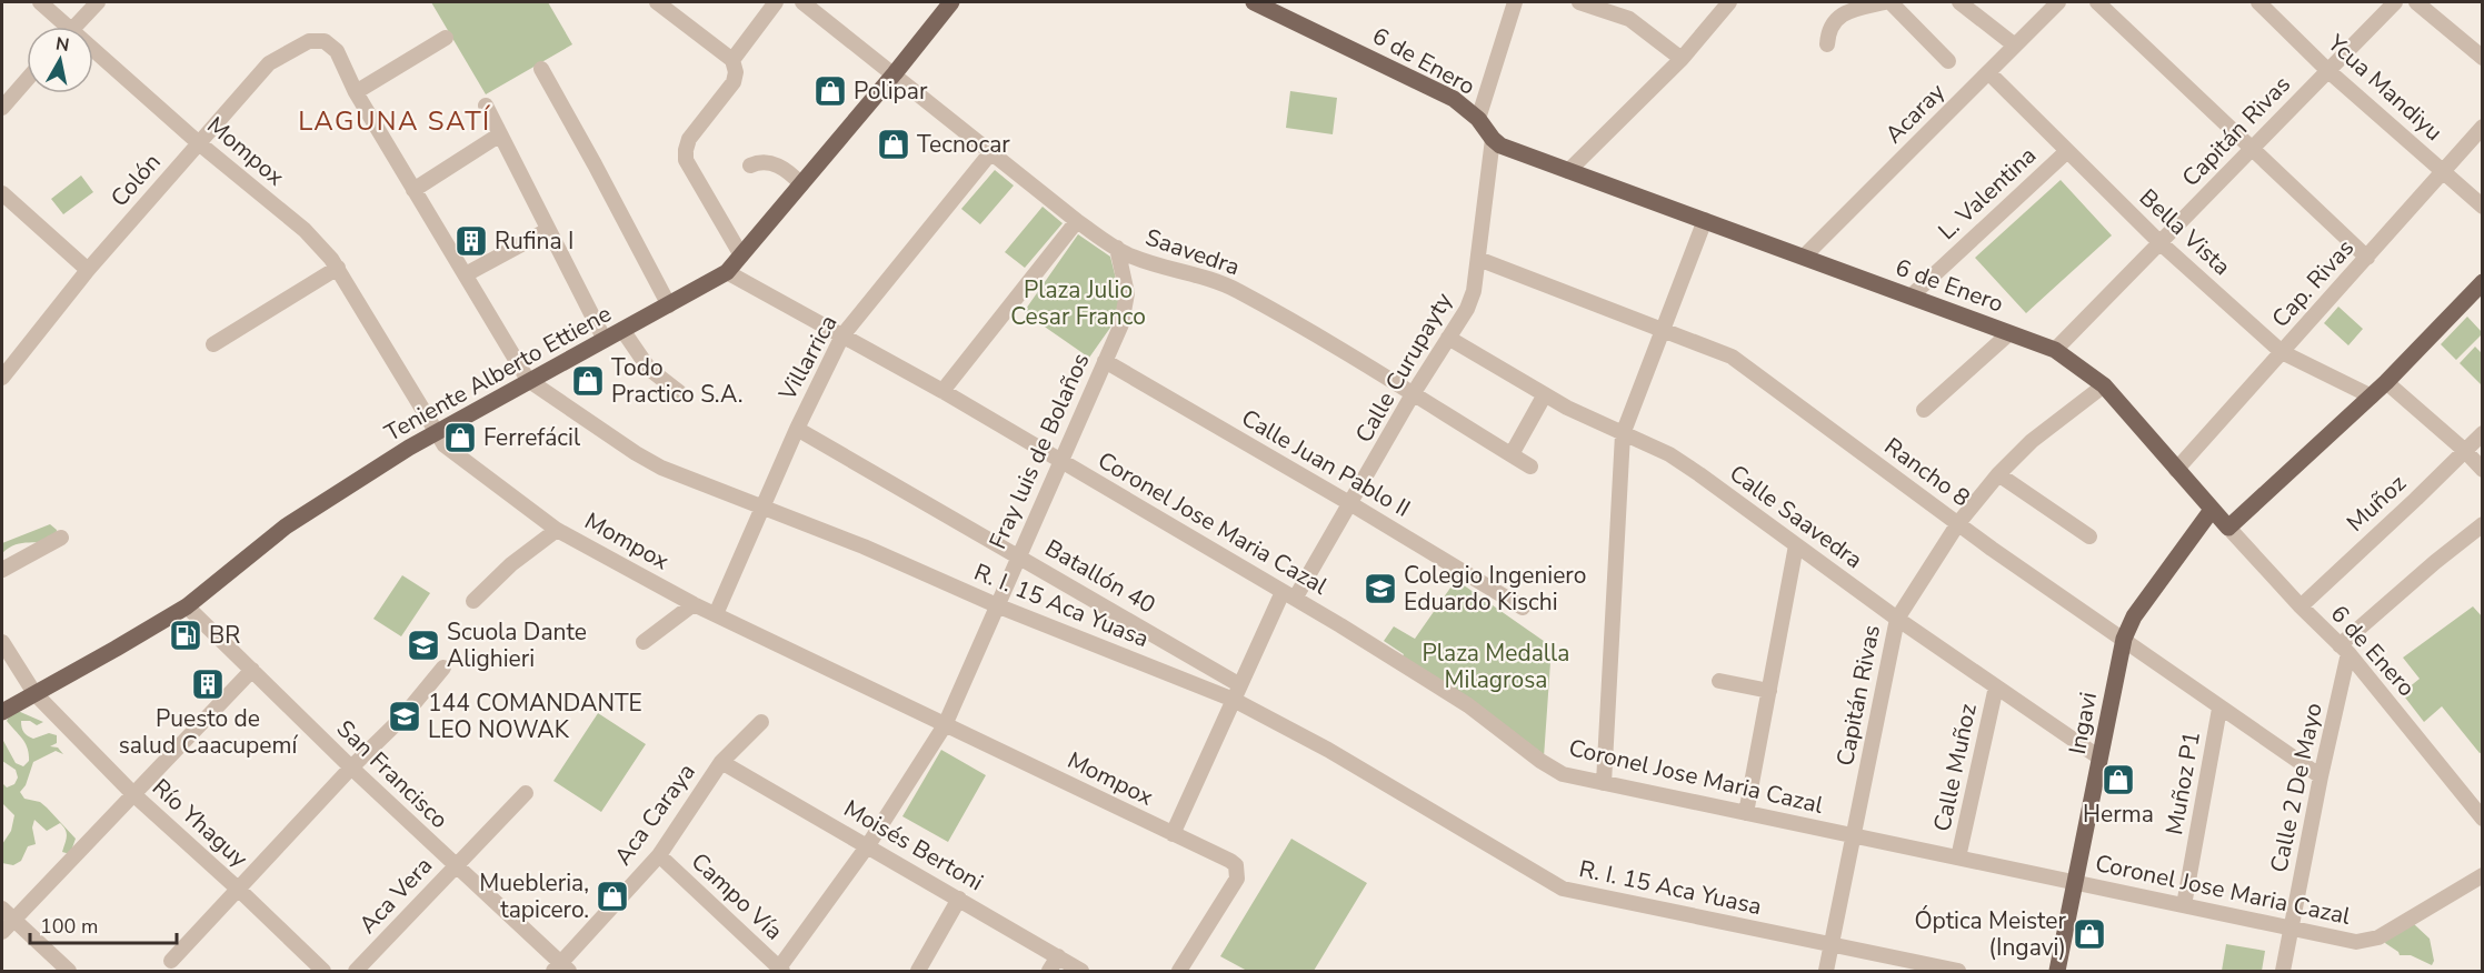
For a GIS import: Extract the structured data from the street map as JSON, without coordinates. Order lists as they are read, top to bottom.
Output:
{
  "streets": {
    "main road": ["6 de Enero", "Teniente Alberto Ettiene", "Ingavi"],
    "street": [
      "Ycua Mandiyu",
      "Acaray",
      "Capitán Rivas",
      "Mompox",
      "Colón",
      "L. Valentina",
      "Bella Vista",
      "Saavedra",
      "Cap. Rivas",
      "Villarrica",
      "Calle Curupayty",
      "Fray luis de Bolaños",
      "Calle Juan Pablo II",
      "Rancho 8",
      "Muñoz",
      "Calle Saavedra",
      "Coronel Jose Maria Cazal",
      "Batallón 40",
      "R. I. 15 Aca Yuasa",
      "Calle Muñoz",
      "San Francisco",
      "Muñoz P1",
      "Calle 2 De Mayo",
      "Aca Caraya",
      "Río Yhaguy",
      "Moisés Bertoni",
      "Aca Vera",
      "Campo Vía"
    ]
  },
  "crossings": [
    ["6 de Enero", "Acaray"],
    ["6 de Enero", "Capitán Rivas"],
    ["6 de Enero", "L. Valentina"],
    ["6 de Enero", "Cap. Rivas"],
    ["6 de Enero", "Calle Curupayty"],
    ["6 de Enero", "Muñoz"],
    ["6 de Enero", "Ingavi"],
    ["6 de Enero", "Calle 2 De Mayo"],
    ["Ycua Mandiyu", "Capitán Rivas"],
    ["Ycua Mandiyu", "Cap. Rivas"],
    ["Acaray", "Bella Vista"],
    ["Capitán Rivas", "Bella Vista"],
    ["Capitán Rivas", "Rancho 8"],
    ["Capitán Rivas", "Calle Saavedra"],
    ["Capitán Rivas", "Coronel Jose Maria Cazal"],
    ["Capitán Rivas", "R. I. 15 Aca Yuasa"],
    ["Mompox", "Colón"],
    ["Mompox", "Villarrica"],
    ["Mompox", "Calle Curupayty"],
    ["Mompox", "Teniente Alberto Ettiene"],
    ["Mompox", "Fray luis de Bolaños"],
    ["Colón", "R. I. 15 Aca Yuasa"],
    ["L. Valentina", "Bella Vista"],
    ["Bella Vista", "Cap. Rivas"],
    ["Saavedra", "Villarrica"],
    ["Saavedra", "Calle Curupayty"],
    ["Saavedra", "Teniente Alberto Ettiene"],
    ["Saavedra", "Fray luis de Bolaños"],
    ["Villarrica", "Coronel Jose Maria Cazal"],
    ["Villarrica", "Batallón 40"],
    ["Villarrica", "R. I. 15 Aca Yuasa"],
    ["Calle Curupayty", "Calle Juan Pablo II"],
    ["Calle Curupayty", "Rancho 8"],
    ["Calle Curupayty", "Calle Saavedra"],
    ["Calle Curupayty", "Coronel Jose Maria Cazal"],
    ["Calle Curupayty", "Batallón 40"],
    ["Calle Curupayty", "R. I. 15 Aca Yuasa"],
    ["Teniente Alberto Ettiene", "Coronel Jose Maria Cazal"],
    ["Teniente Alberto Ettiene", "R. I. 15 Aca Yuasa"],
    ["Teniente Alberto Ettiene", "San Francisco"],
    ["Teniente Alberto Ettiene", "Río Yhaguy"],
    ["Fray luis de Bolaños", "Calle Juan Pablo II"],
    ["Fray luis de Bolaños", "Coronel Jose Maria Cazal"],
    ["Fray luis de Bolaños", "Batallón 40"],
    ["Fray luis de Bolaños", "R. I. 15 Aca Yuasa"],
    ["Fray luis de Bolaños", "Moisés Bertoni"],
    ["Fray luis de Bolaños", "Campo Vía"],
    ["Rancho 8", "Ingavi"],
    ["Rancho 8", "Muñoz P1"],
    ["Rancho 8", "Calle 2 De Mayo"],
    ["Calle Saavedra", "Ingavi"],
    ["Calle Saavedra", "Calle Muñoz"],
    ["Coronel Jose Maria Cazal", "Ingavi"],
    ["Coronel Jose Maria Cazal", "Calle Muñoz"],
    ["Coronel Jose Maria Cazal", "Muñoz P1"],
    ["Coronel Jose Maria Cazal", "Calle 2 De Mayo"],
    ["Batallón 40", "R. I. 15 Aca Yuasa"],
    ["San Francisco", "Aca Caraya"],
    ["San Francisco", "Aca Vera"],
    ["Aca Caraya", "Moisés Bertoni"],
    ["Aca Caraya", "Campo Vía"]
  ],
  "districts": ["LAGUNA SATÍ"],
  "parks": ["Plaza Julio Cesar Franco", "Plaza Medalla Milagrosa"],
  "places": {
    "shop": [
      "Polipar",
      "Tecnocar",
      "Todo Practico S.A.",
      "Ferrefácil",
      "Herma",
      "Muebleria, tapicero.",
      "Óptica Meister (Ingavi)"
    ],
    "building": ["Rufina I", "Puesto de salud Caacupemí"],
    "school or university": ["Colegio Ingeniero Eduardo Kischi", "Scuola Dante Alighieri", "144 COMANDANTE LEO NOWAK"],
    "fuel station": ["BR"]
  },
  "scale_bar": "100 m",
  "north": "top"
}
